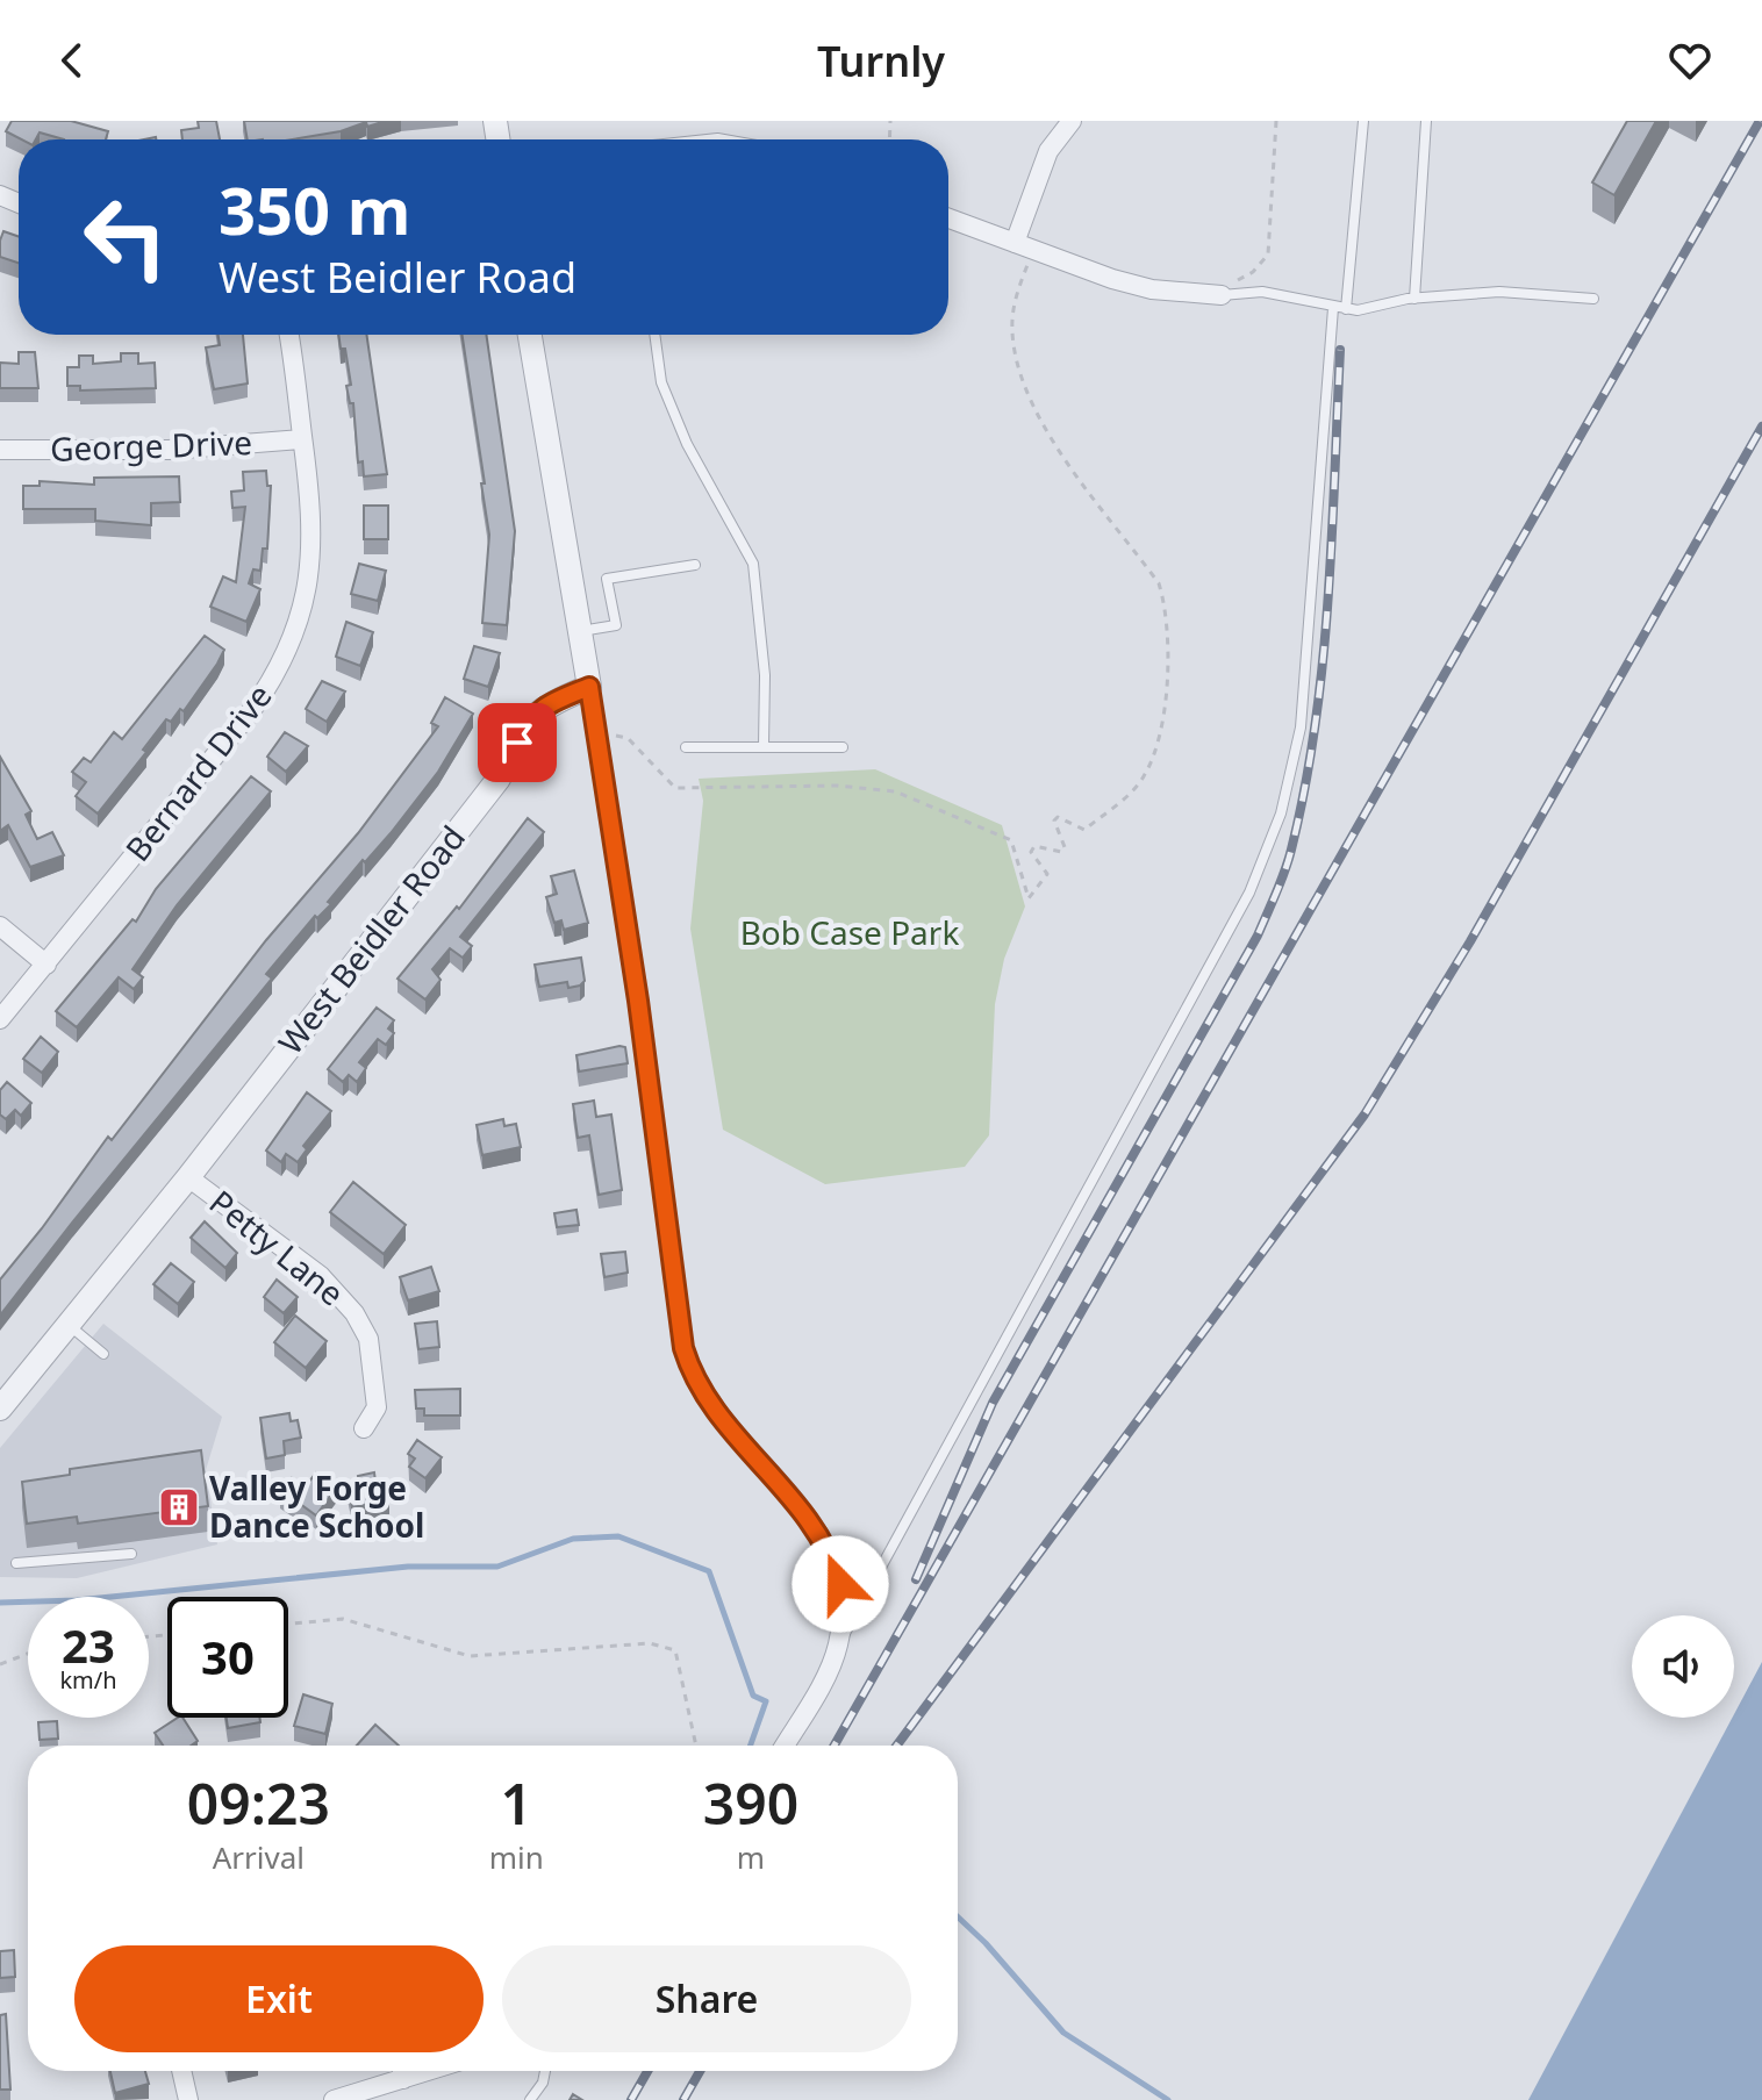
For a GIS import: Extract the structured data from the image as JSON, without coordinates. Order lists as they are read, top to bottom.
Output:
{
  "streets": {
    "street": [
      "George Drive",
      "Bernard Drive",
      "West Beidler Road",
      "Petty Lane"
    ]
  },
  "crossings": [
    ["George Drive", "Bernard Drive"],
    ["West Beidler Road", "Petty Lane"]
  ],
  "parks": ["Bob Case Park"],
  "places": {
    "building": ["Valley Forge Dance School"]
  },
  "page": {
    "header": "Turnly",
    "turn": ["350 m", "West Beidler Road"],
    "speed": "23 km/h",
    "limit": "30",
    "eta": [
      "09:23",
      "Arrival",
      "1",
      "min",
      "390",
      "m"
    ],
    "buttons": ["Exit", "Share"]
  }
}
